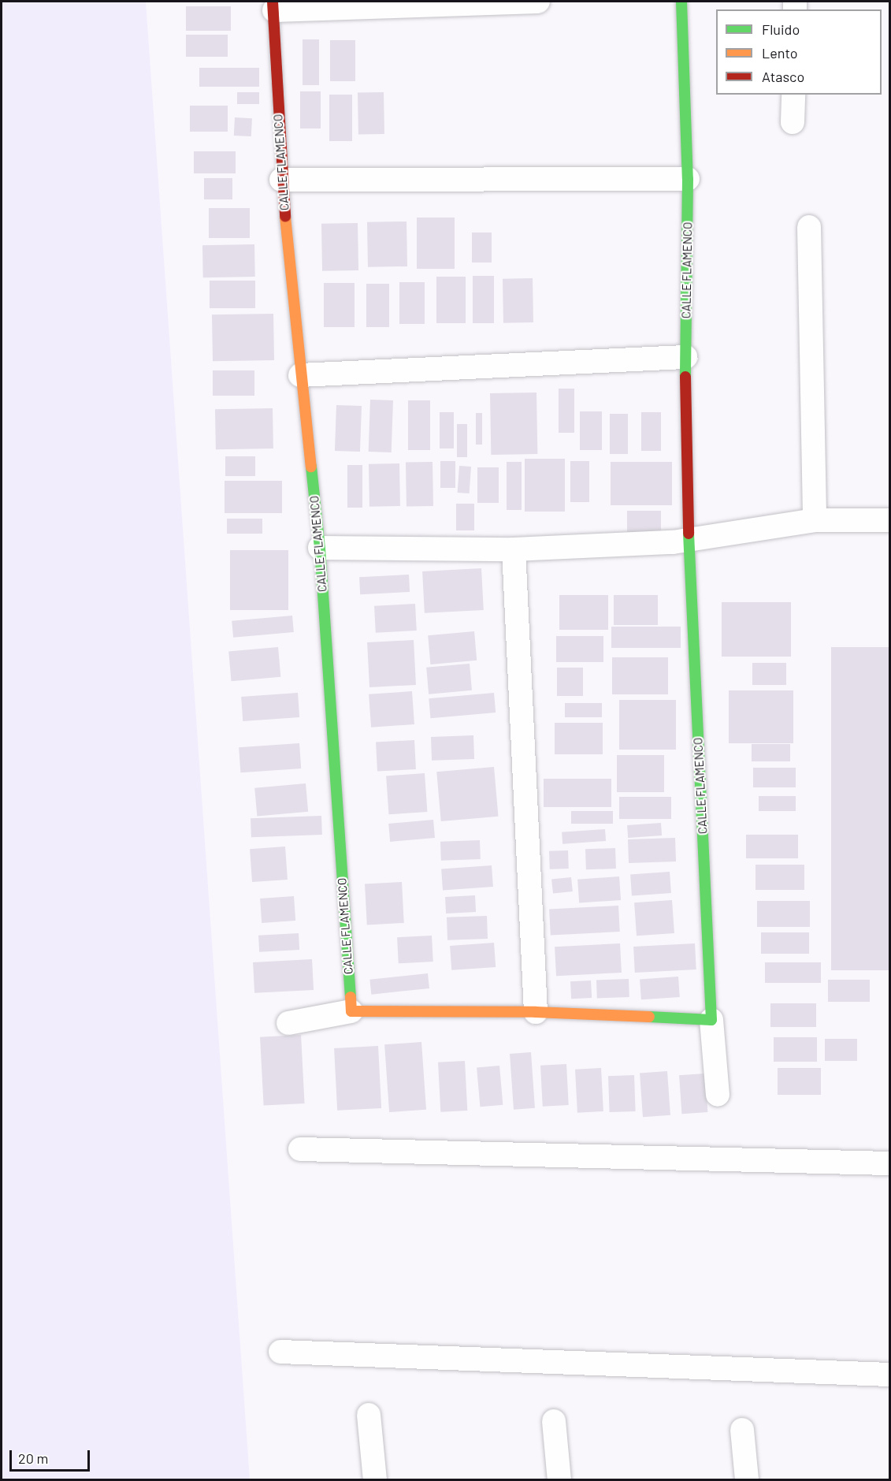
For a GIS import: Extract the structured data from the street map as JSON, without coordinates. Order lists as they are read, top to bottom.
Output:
{
  "streets": {
    "street": ["CALLE FLAMENCO"]
  },
  "legend": ["Fluido", "Lento", "Atasco"],
  "scale_bar": "20 m"
}
